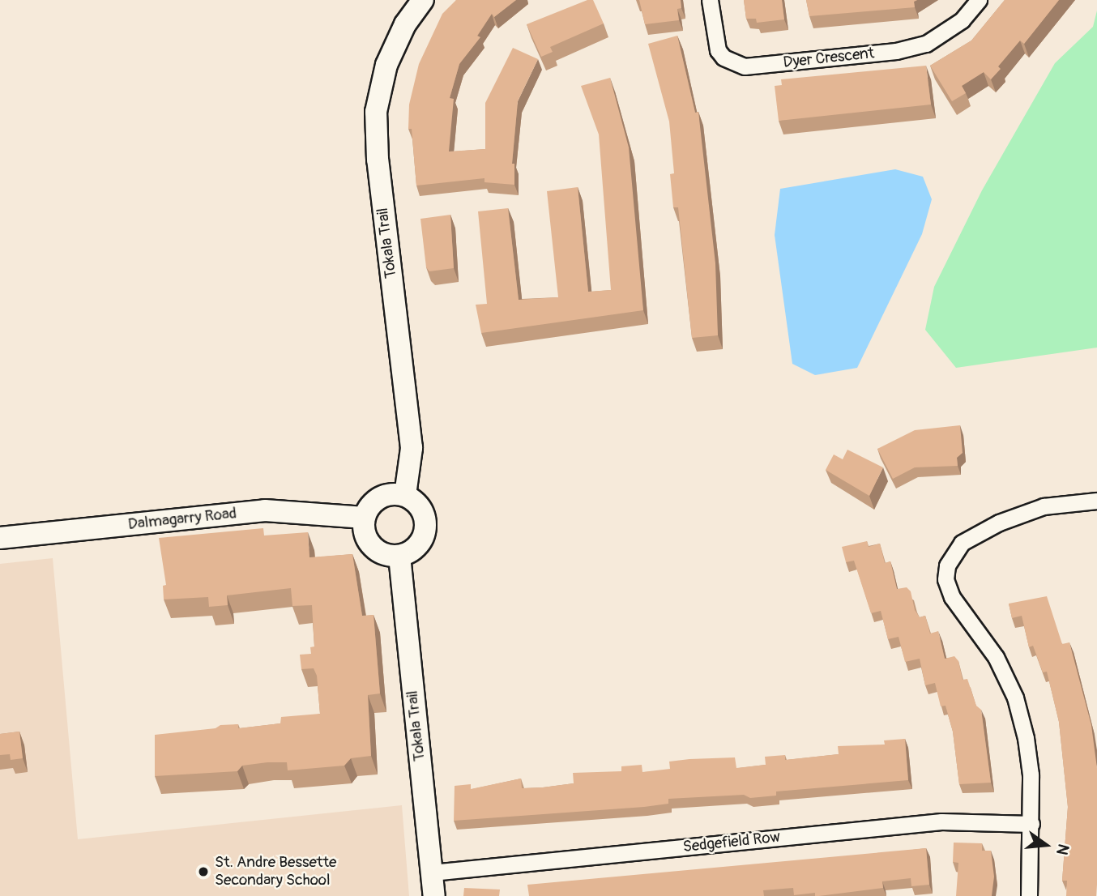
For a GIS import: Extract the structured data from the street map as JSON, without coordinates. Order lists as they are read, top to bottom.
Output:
{
  "streets": {
    "street": [
      "Dyer Crescent",
      "Tokala Trail",
      "Dalmagarry Road",
      "Sedgefield Row"
    ]
  },
  "crossings": [
    ["Tokala Trail", "Dalmagarry Road"],
    ["Tokala Trail", "Sedgefield Row"]
  ],
  "places": ["St. Andre Bessette Secondary School"],
  "north": "right"
}
